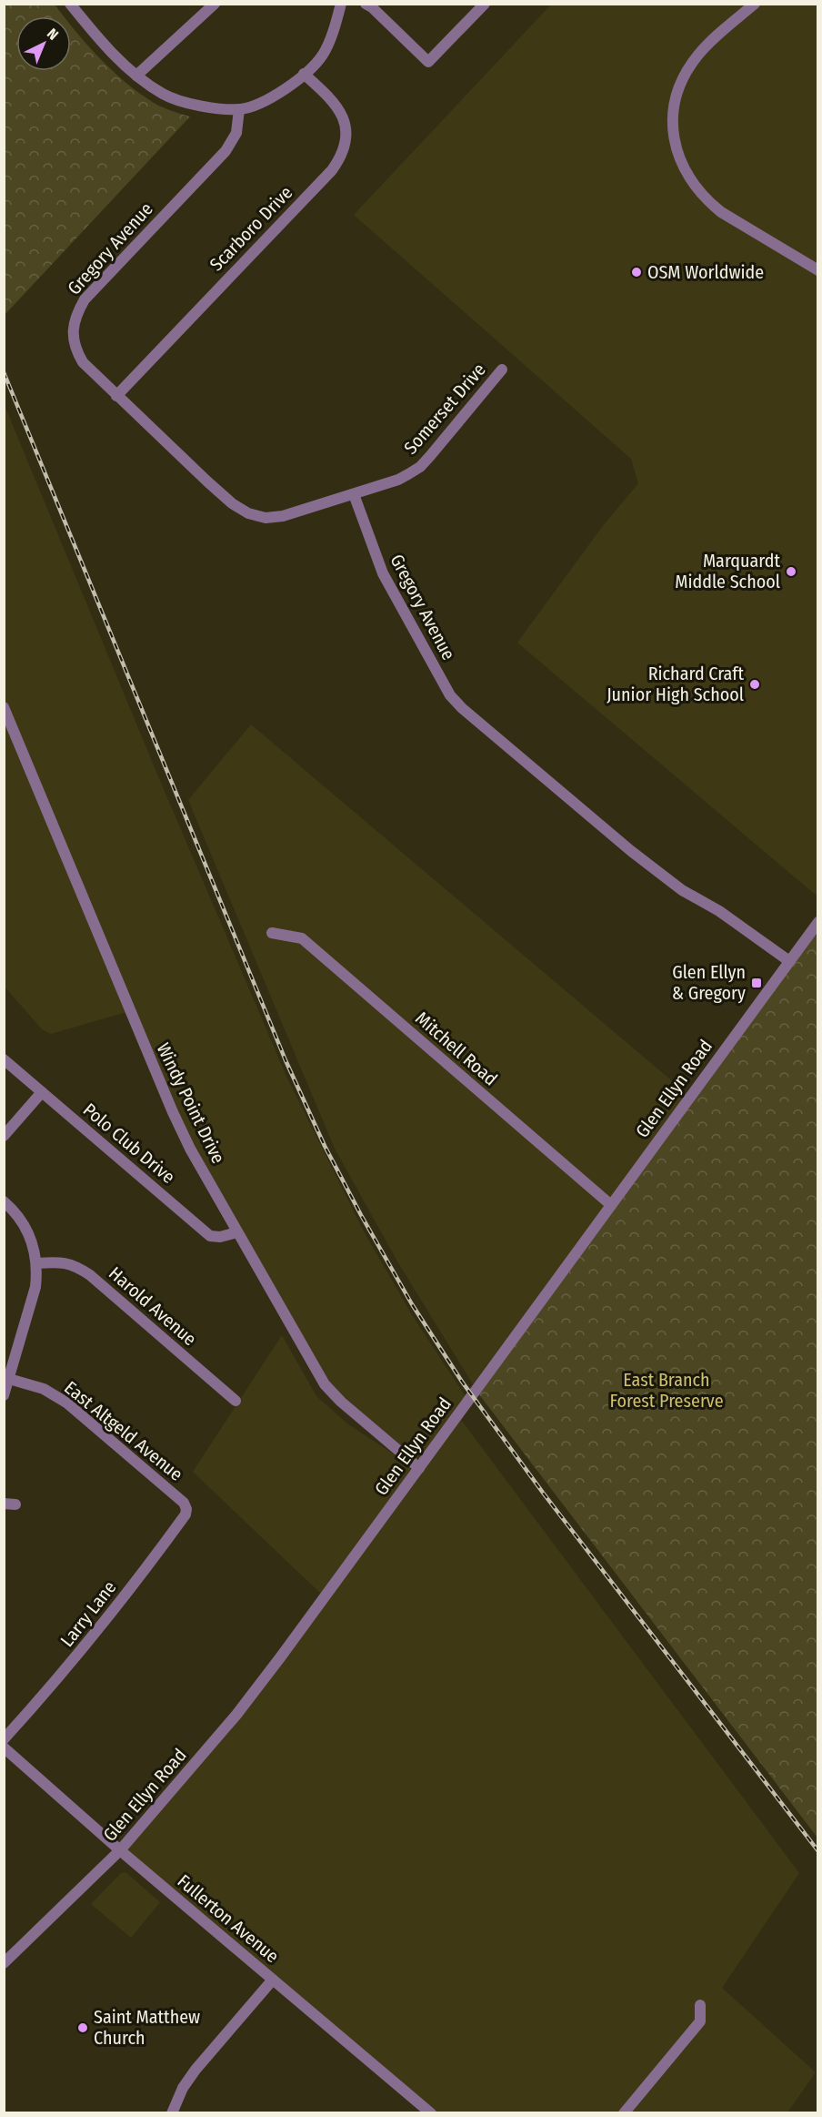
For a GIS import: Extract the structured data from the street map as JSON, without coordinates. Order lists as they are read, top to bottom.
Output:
{
  "streets": {
    "street": [
      "Scarboro Drive",
      "Gregory Avenue",
      "Somerset Drive",
      "Mitchell Road",
      "Glen Ellyn Road",
      "Windy Point Drive",
      "Polo Club Drive",
      "Harold Avenue",
      "East Altgeld Avenue",
      "Larry Lane",
      "Fullerton Avenue"
    ]
  },
  "crossings": [
    ["Scarboro Drive", "Gregory Avenue"],
    ["Gregory Avenue", "Somerset Drive"],
    ["Gregory Avenue", "Glen Ellyn Road"],
    ["Mitchell Road", "Glen Ellyn Road"],
    ["Glen Ellyn Road", "Windy Point Drive"],
    ["Glen Ellyn Road", "Fullerton Avenue"],
    ["Windy Point Drive", "Polo Club Drive"],
    ["East Altgeld Avenue", "Larry Lane"]
  ],
  "parks": ["East Branch Forest Preserve"],
  "places": {
    "other": [
      "OSM Worldwide",
      "Marquardt Middle School",
      "Richard Craft Junior High School",
      "Saint Matthew Church"
    ],
    "transit": ["Glen Ellyn & Gregory"]
  },
  "north": "top right"
}
